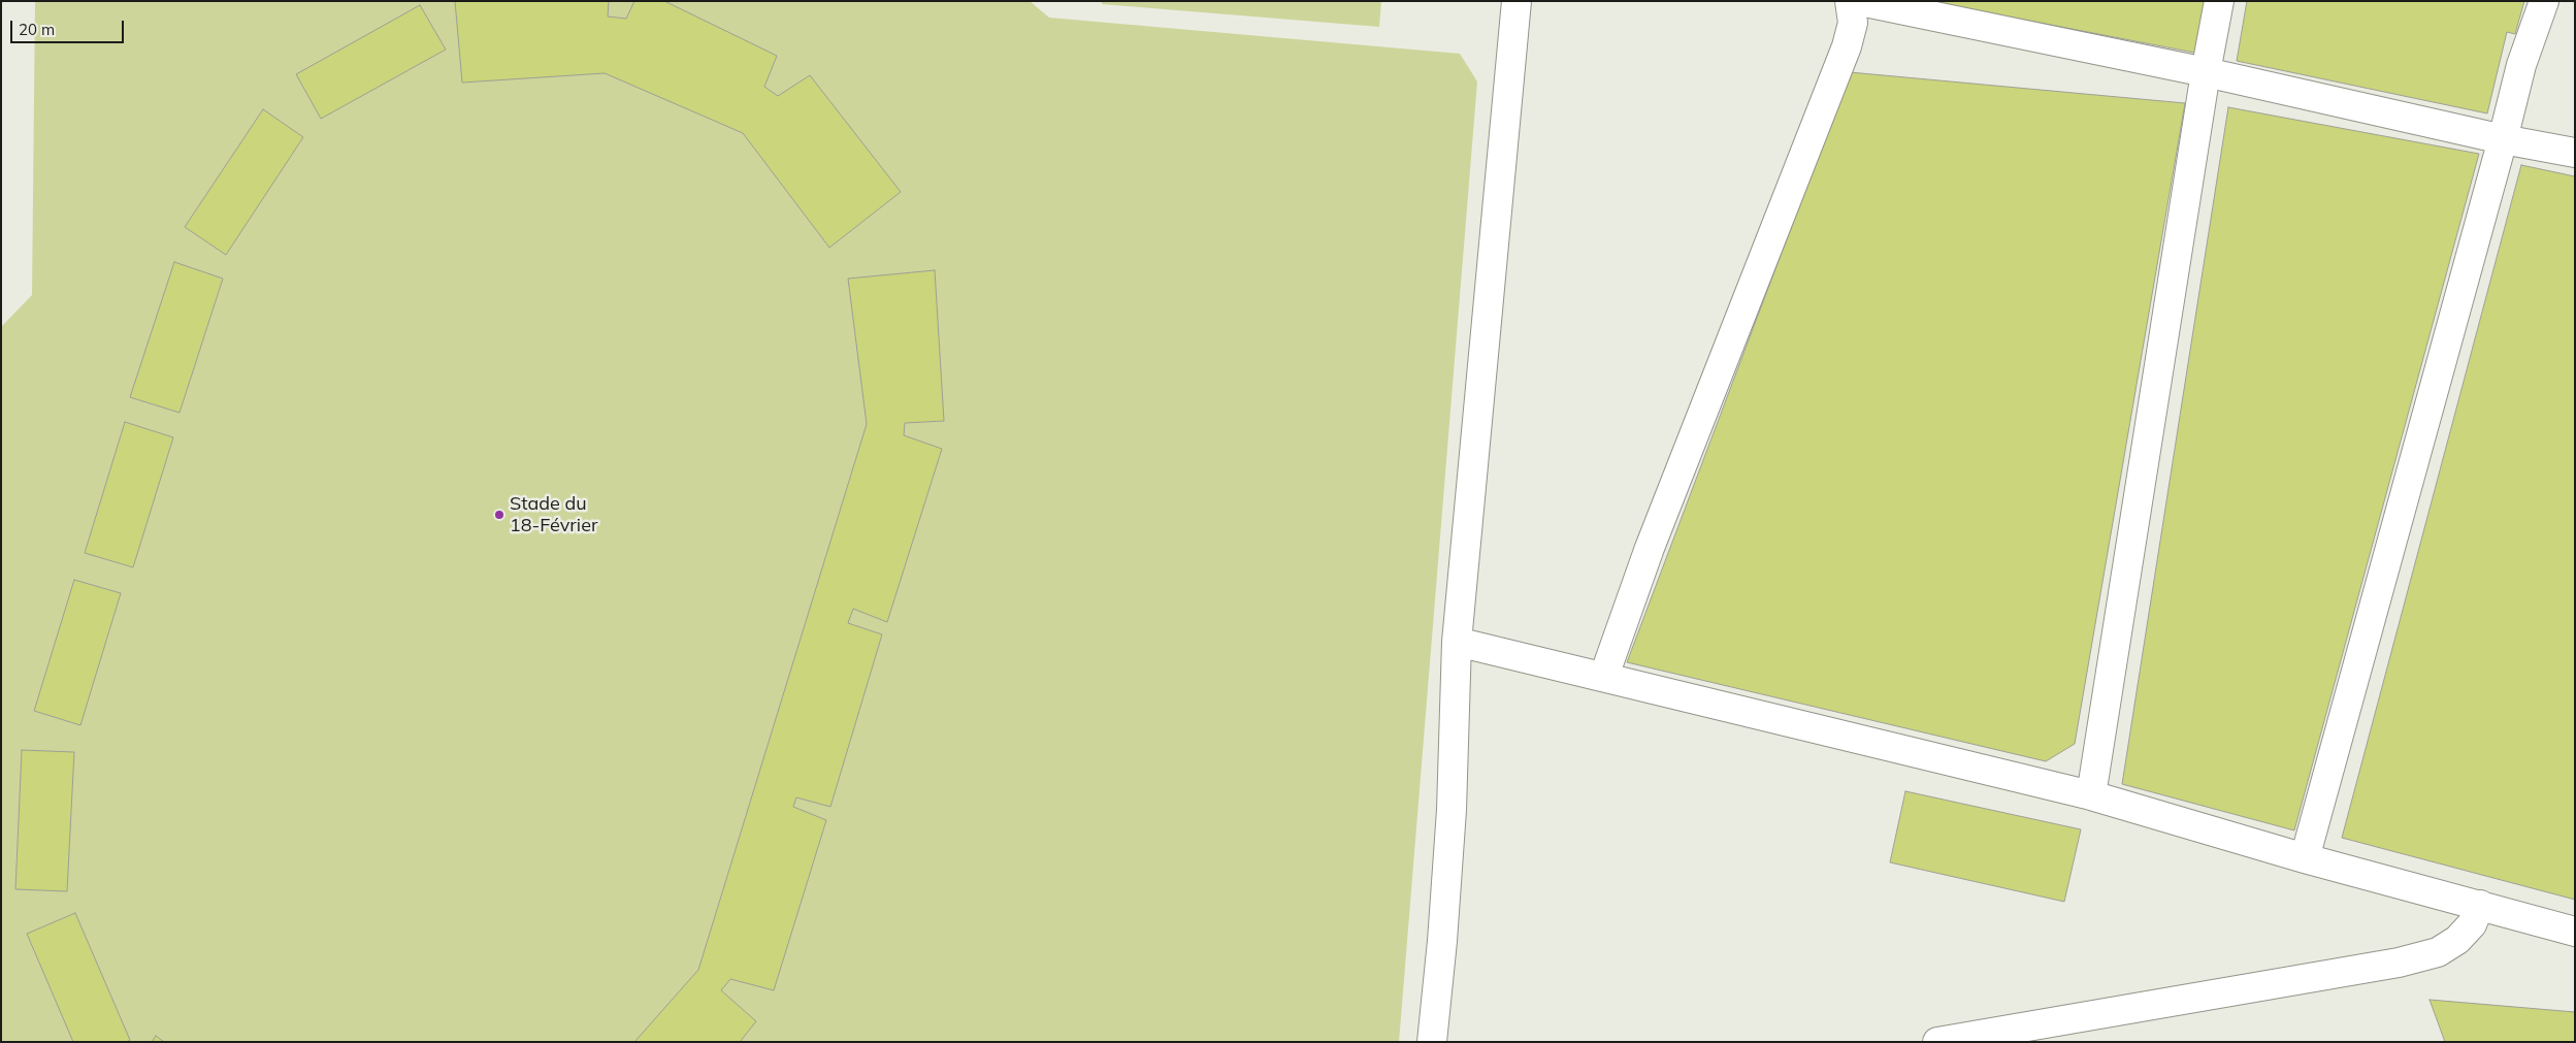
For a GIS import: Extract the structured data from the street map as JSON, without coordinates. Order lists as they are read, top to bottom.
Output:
{
  "places": ["Stade du 18-Février"],
  "scale_bar": "20 m"
}
